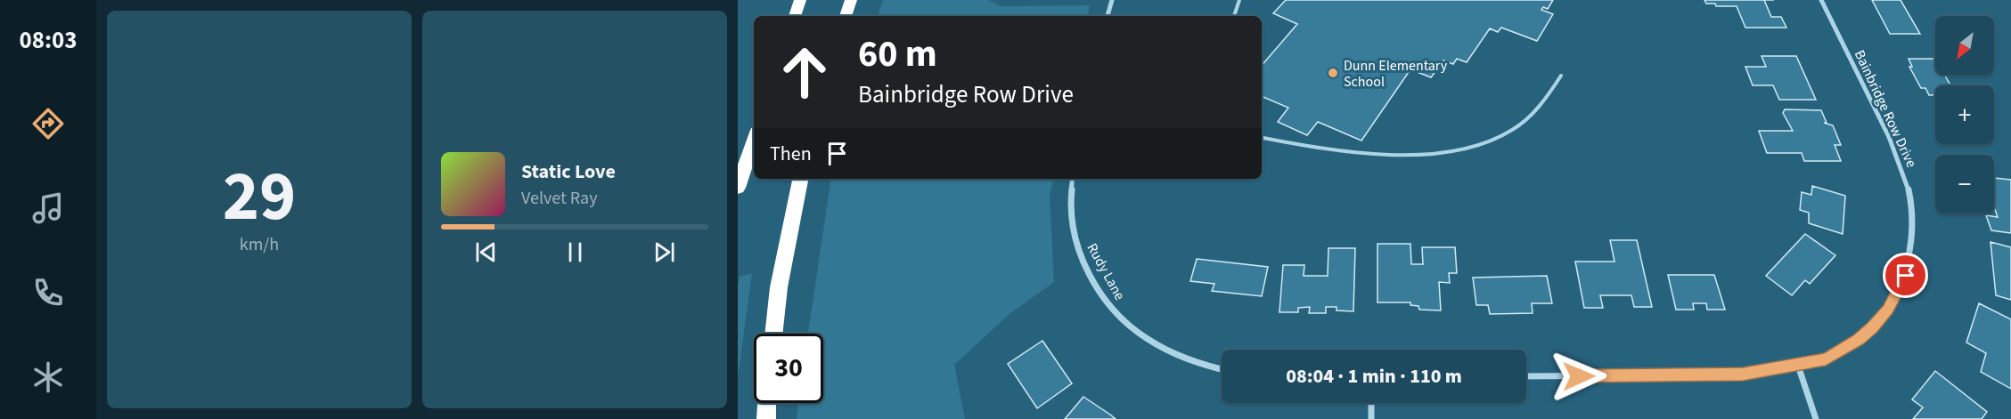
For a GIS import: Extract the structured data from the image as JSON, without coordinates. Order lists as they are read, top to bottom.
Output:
{
  "streets": {
    "street": ["Bainbridge Row Drive", "Rudy Lane"]
  },
  "places": ["Dunn Elementary School"],
  "north": "bottom left",
  "page": {
    "tabs": "08:03",
    "tile": ["29", "km/h"],
    "map_buttons": ["+", "−"],
    "turn": ["60 m", "Bainbridge Row Drive"],
    "then": "Then",
    "song": ["Static Love", "Velvet Ray"],
    "limit": "30",
    "trip": "08:04 · 1 min · 110 m"
  }
}
